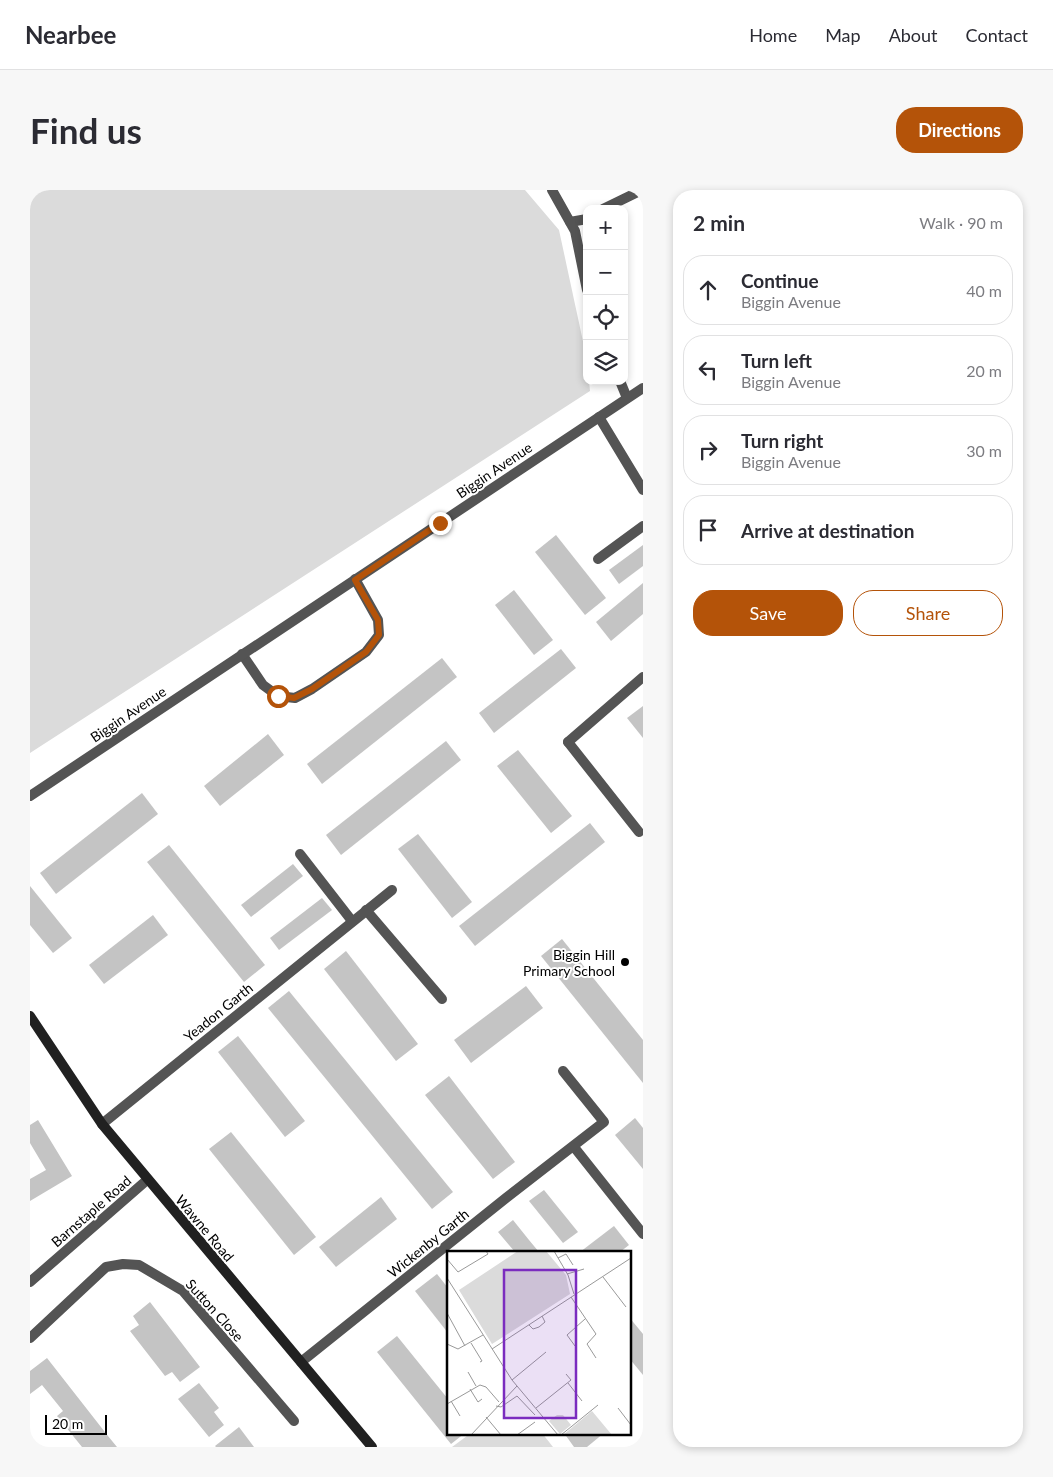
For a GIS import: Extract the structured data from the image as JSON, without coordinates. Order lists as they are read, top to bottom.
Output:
{
  "streets": {
    "street": [
      "Biggin Avenue",
      "Yeadon Garth",
      "Barnstaple Road",
      "Wawne Road",
      "Wickenby Garth",
      "Sutton Close"
    ]
  },
  "crossings": [
    ["Yeadon Garth", "Wawne Road"],
    ["Barnstaple Road", "Wawne Road"],
    ["Wawne Road", "Wickenby Garth"]
  ],
  "places": ["Biggin Hill Primary School"],
  "scale_bar": "20 m",
  "page": {
    "header": "Nearbee",
    "nav": [
      "Home",
      "Map",
      "About",
      "Contact"
    ],
    "buttons": [
      "Directions",
      ["Save", "Share"]
    ],
    "title": "Find us",
    "heading": ["2 min", "Walk · 90 m"],
    "map_buttons": ["+", "−"],
    "list": [
      ["Continue", "Biggin Avenue", "40 m"],
      ["Turn left", "Biggin Avenue", "20 m"],
      ["Turn right", "Biggin Avenue", "30 m"],
      "Arrive at destination"
    ],
    "scale": "20 m"
  }
}
